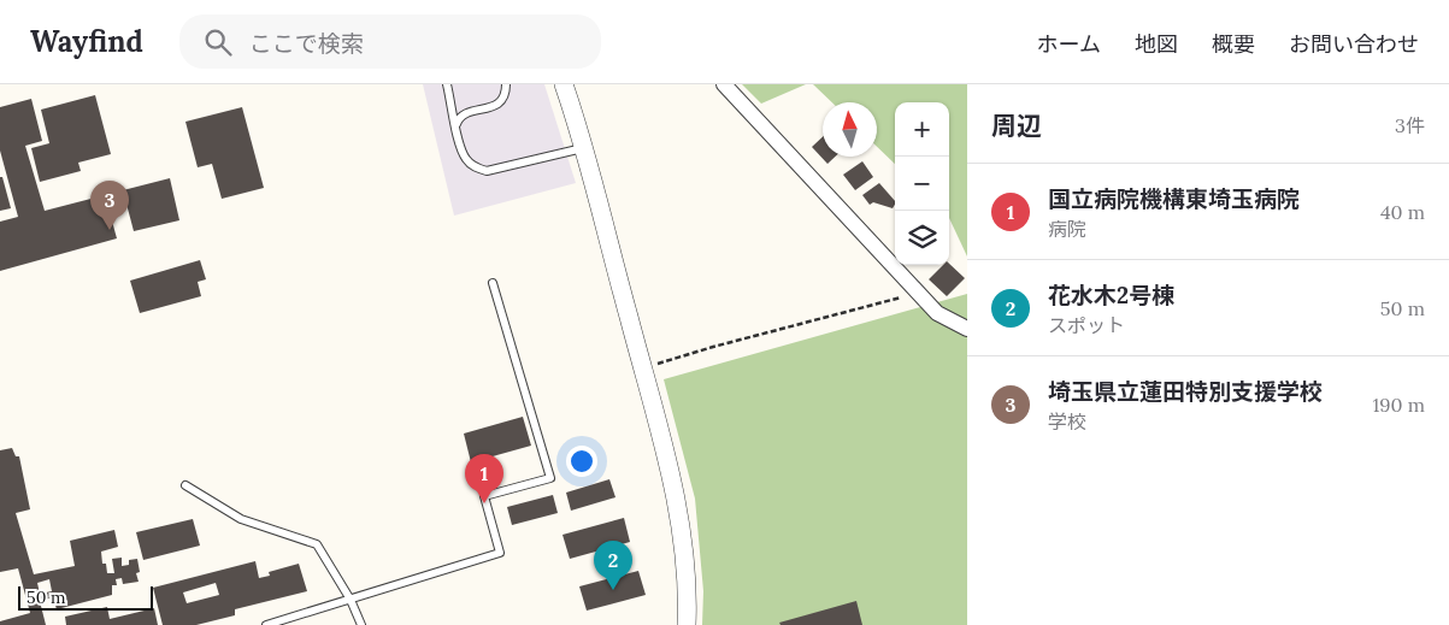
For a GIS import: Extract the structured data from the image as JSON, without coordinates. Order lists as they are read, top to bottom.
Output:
{
  "scale_bar": "50 m",
  "north": "top",
  "page": {
    "header": "Wayfind",
    "search": "ここで検索",
    "nav": [
      "ホーム",
      "地図",
      "概要",
      "お問い合わせ"
    ],
    "heading": ["周辺", "3件"],
    "map_buttons": ["+", "−"],
    "list": [
      {
        "mark": "1",
        "name": "国立病院機構東埼玉病院",
        "note": "病院",
        "value": "40 m"
      },
      {
        "mark": "2",
        "name": "花水木2号棟",
        "note": "スポット",
        "value": "50 m"
      },
      {
        "mark": "3",
        "name": "埼玉県立蓮田特別支援学校",
        "note": "学校",
        "value": "190 m"
      }
    ],
    "pins": ["3", "1", "2"],
    "scale": "50 m"
  }
}
